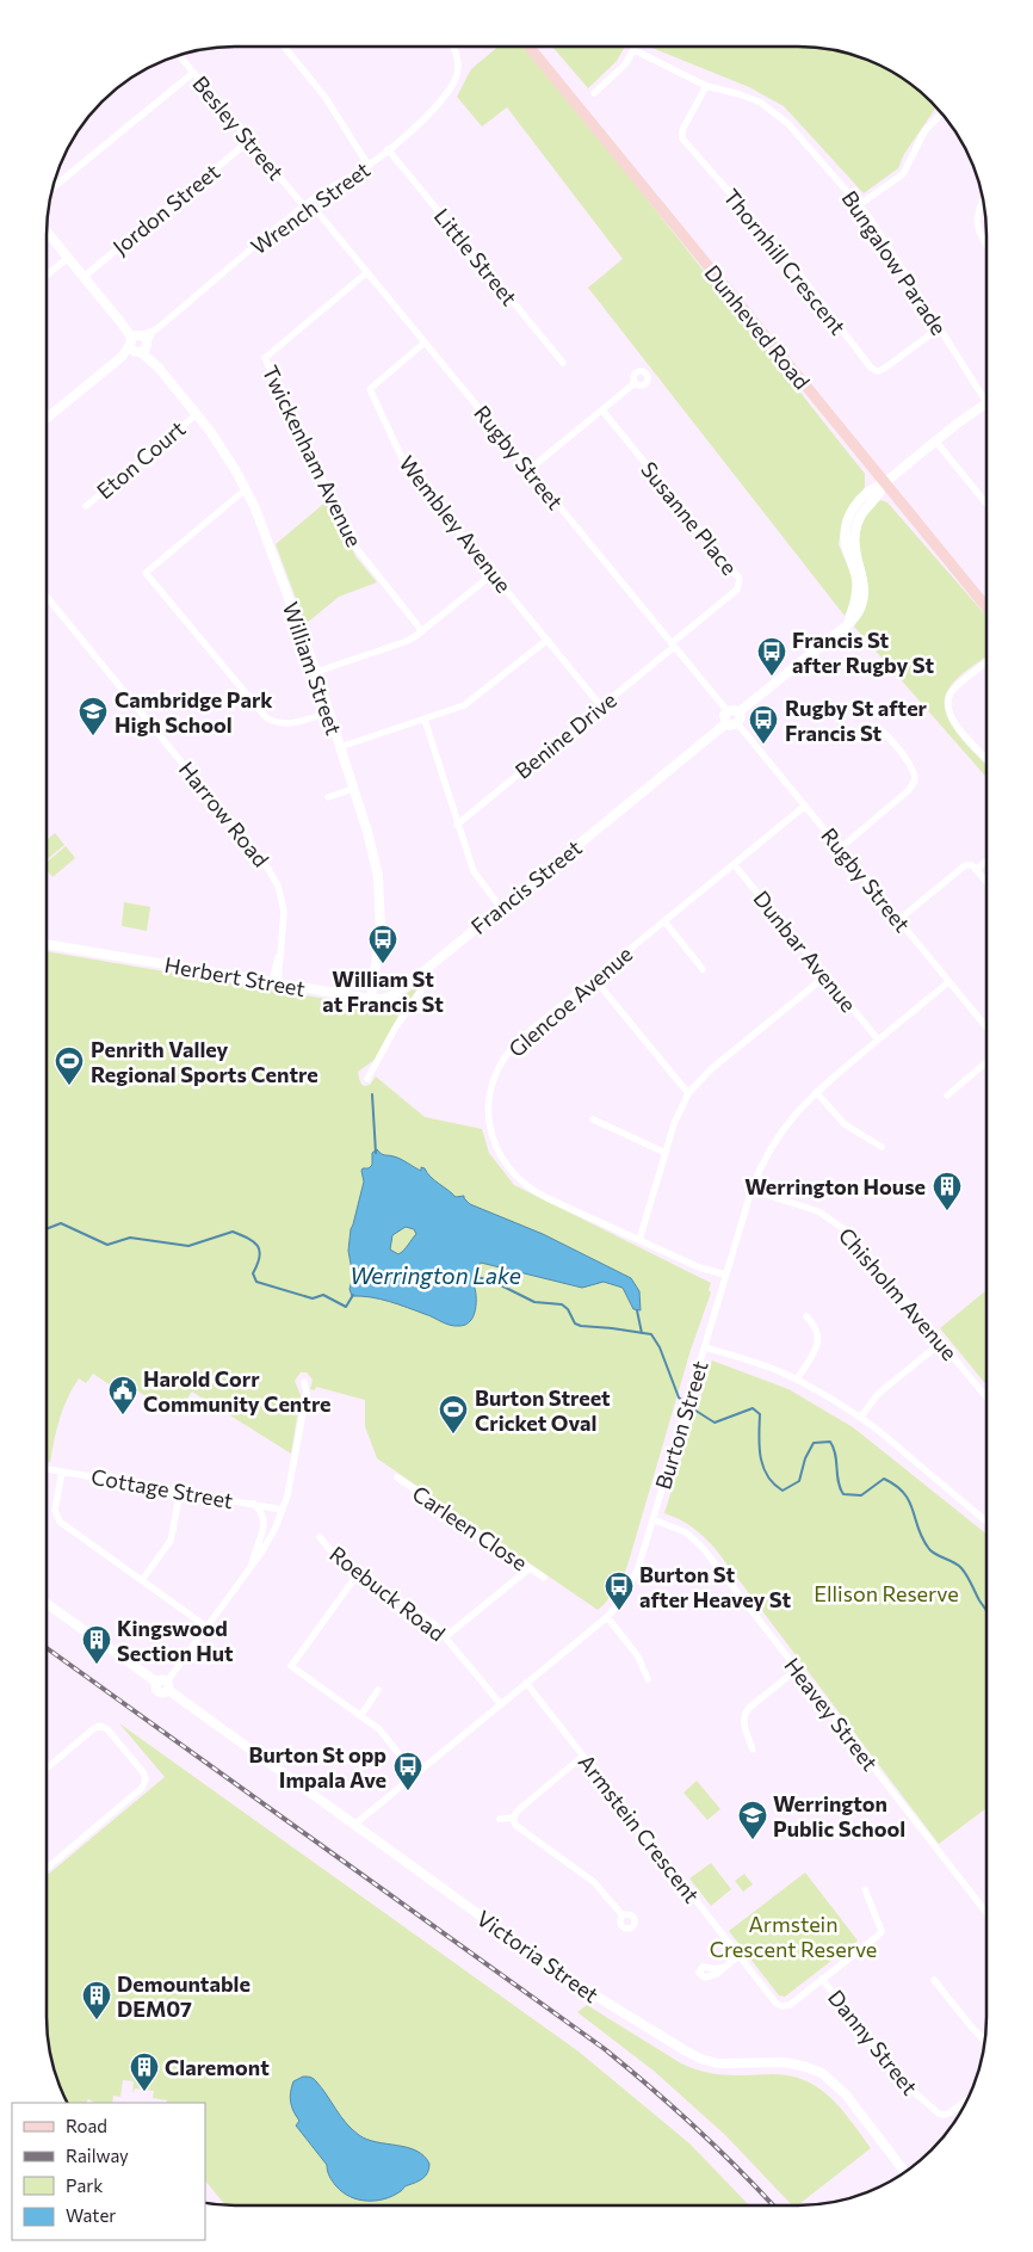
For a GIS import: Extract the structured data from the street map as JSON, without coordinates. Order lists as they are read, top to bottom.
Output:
{
  "streets": {
    "main road": ["Dunheved Road"],
    "street": [
      "Besley Street",
      "Wrench Street",
      "Jordon Street",
      "Little Street",
      "Thornhill Crescent",
      "Bungalow Parade",
      "Twickenham Avenue",
      "Rugby Street",
      "Eton Court",
      "Susanne Place",
      "Wembley Avenue",
      "William Street",
      "Benine Drive",
      "Harrow Road",
      "Francis Street",
      "Dunbar Avenue",
      "Herbert Street",
      "Glencoe Avenue",
      "Chisholm Avenue",
      "Burton Street",
      "Cottage Street",
      "Carleen Close",
      "Roebuck Road",
      "Heavey Street",
      "Armstein Crescent",
      "Victoria Street",
      "Danny Street"
    ]
  },
  "crossings": [
    ["Besley Street", "Wrench Street"],
    ["Besley Street", "Jordon Street"],
    ["Besley Street", "Rugby Street"],
    ["Wrench Street", "Little Street"],
    ["Wrench Street", "Rugby Street"],
    ["Wrench Street", "William Street"],
    ["Jordon Street", "William Street"],
    ["Thornhill Crescent", "Bungalow Parade"],
    ["Twickenham Avenue", "Rugby Street"],
    ["Rugby Street", "Susanne Place"],
    ["Rugby Street", "Wembley Avenue"],
    ["Rugby Street", "Benine Drive"],
    ["Rugby Street", "Francis Street"],
    ["Rugby Street", "Glencoe Avenue"],
    ["Rugby Street", "Burton Street"],
    ["Eton Court", "William Street"],
    ["Susanne Place", "Benine Drive"],
    ["Wembley Avenue", "Benine Drive"],
    ["William Street", "Herbert Street"],
    ["Harrow Road", "Herbert Street"],
    ["Francis Street", "Herbert Street"],
    ["Dunbar Avenue", "Glencoe Avenue"],
    ["Dunbar Avenue", "Burton Street"],
    ["Glencoe Avenue", "Burton Street"],
    ["Chisholm Avenue", "Burton Street"],
    ["Burton Street", "Roebuck Road"],
    ["Burton Street", "Heavey Street"],
    ["Burton Street", "Armstein Crescent"],
    ["Burton Street", "Victoria Street"],
    ["Armstein Crescent", "Danny Street"]
  ],
  "water": ["Werrington Lake"],
  "parks": ["Ellison Reserve", "Armstein Crescent Reserve"],
  "places": {
    "bus stop": [
      "Francis St after Rugby St",
      "Rugby St after Francis St",
      "William St at Francis St",
      "Burton St after Heavey St",
      "Burton St opp Impala Ave"
    ],
    "school or university": ["Cambridge Park High School", "Werrington Public School"],
    "sports": ["Penrith Valley Regional Sports Centre", "Burton Street Cricket Oval"],
    "building": [
      "Werrington House",
      "Kingswood Section Hut",
      "Demountable DEM07",
      "Claremont"
    ],
    "public building": ["Harold Corr Community Centre"]
  },
  "legend": [
    "Road",
    "Railway",
    "Park",
    "Water"
  ]
}
